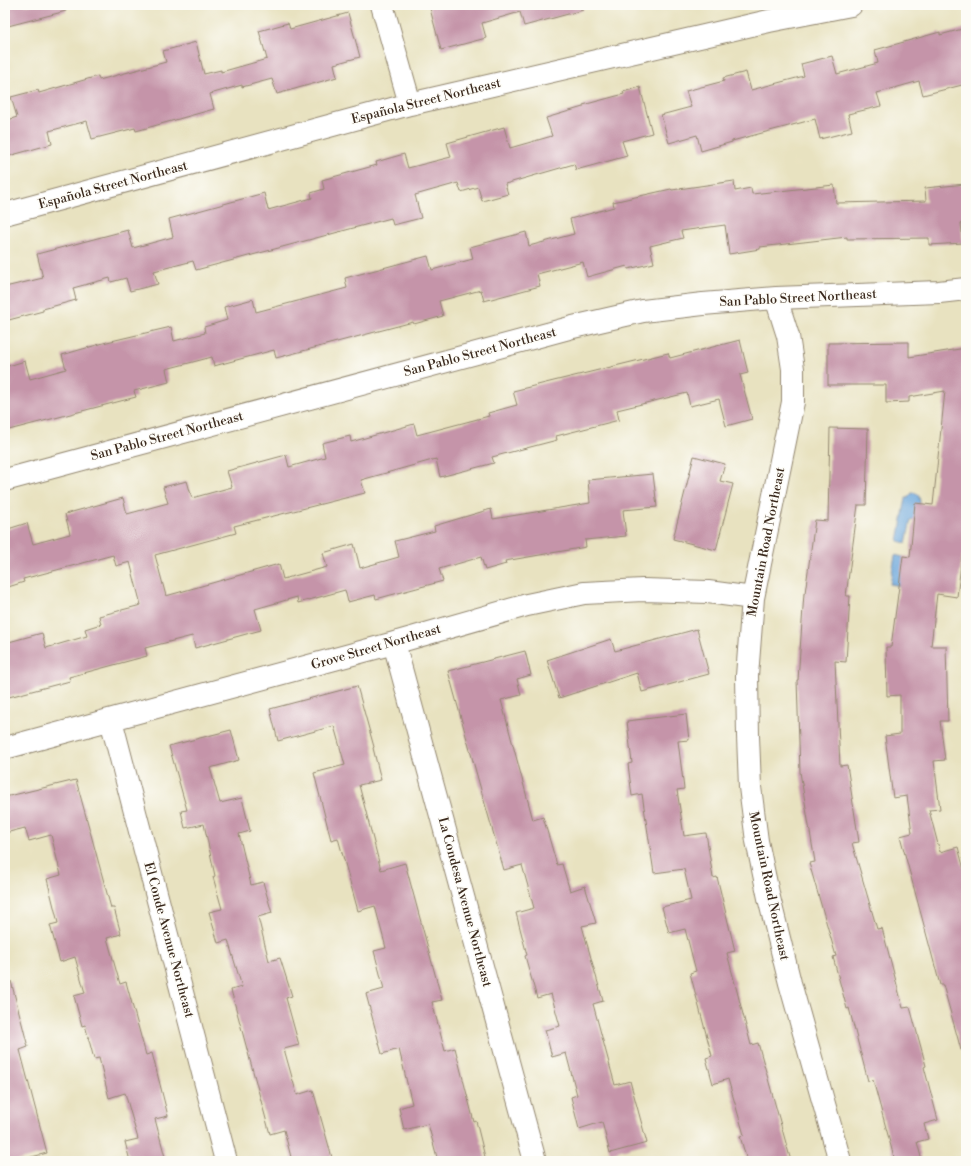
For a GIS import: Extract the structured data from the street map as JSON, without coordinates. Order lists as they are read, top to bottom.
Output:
{
  "streets": {
    "street": [
      "Española Street Northeast",
      "San Pablo Street Northeast",
      "Mountain Road Northeast",
      "Grove Street Northeast",
      "La Condesa Avenue Northeast",
      "El Conde Avenue Northeast"
    ]
  },
  "crossings": [
    ["San Pablo Street Northeast", "Mountain Road Northeast"],
    ["Mountain Road Northeast", "Grove Street Northeast"],
    ["Grove Street Northeast", "La Condesa Avenue Northeast"],
    ["Grove Street Northeast", "El Conde Avenue Northeast"]
  ]
}
